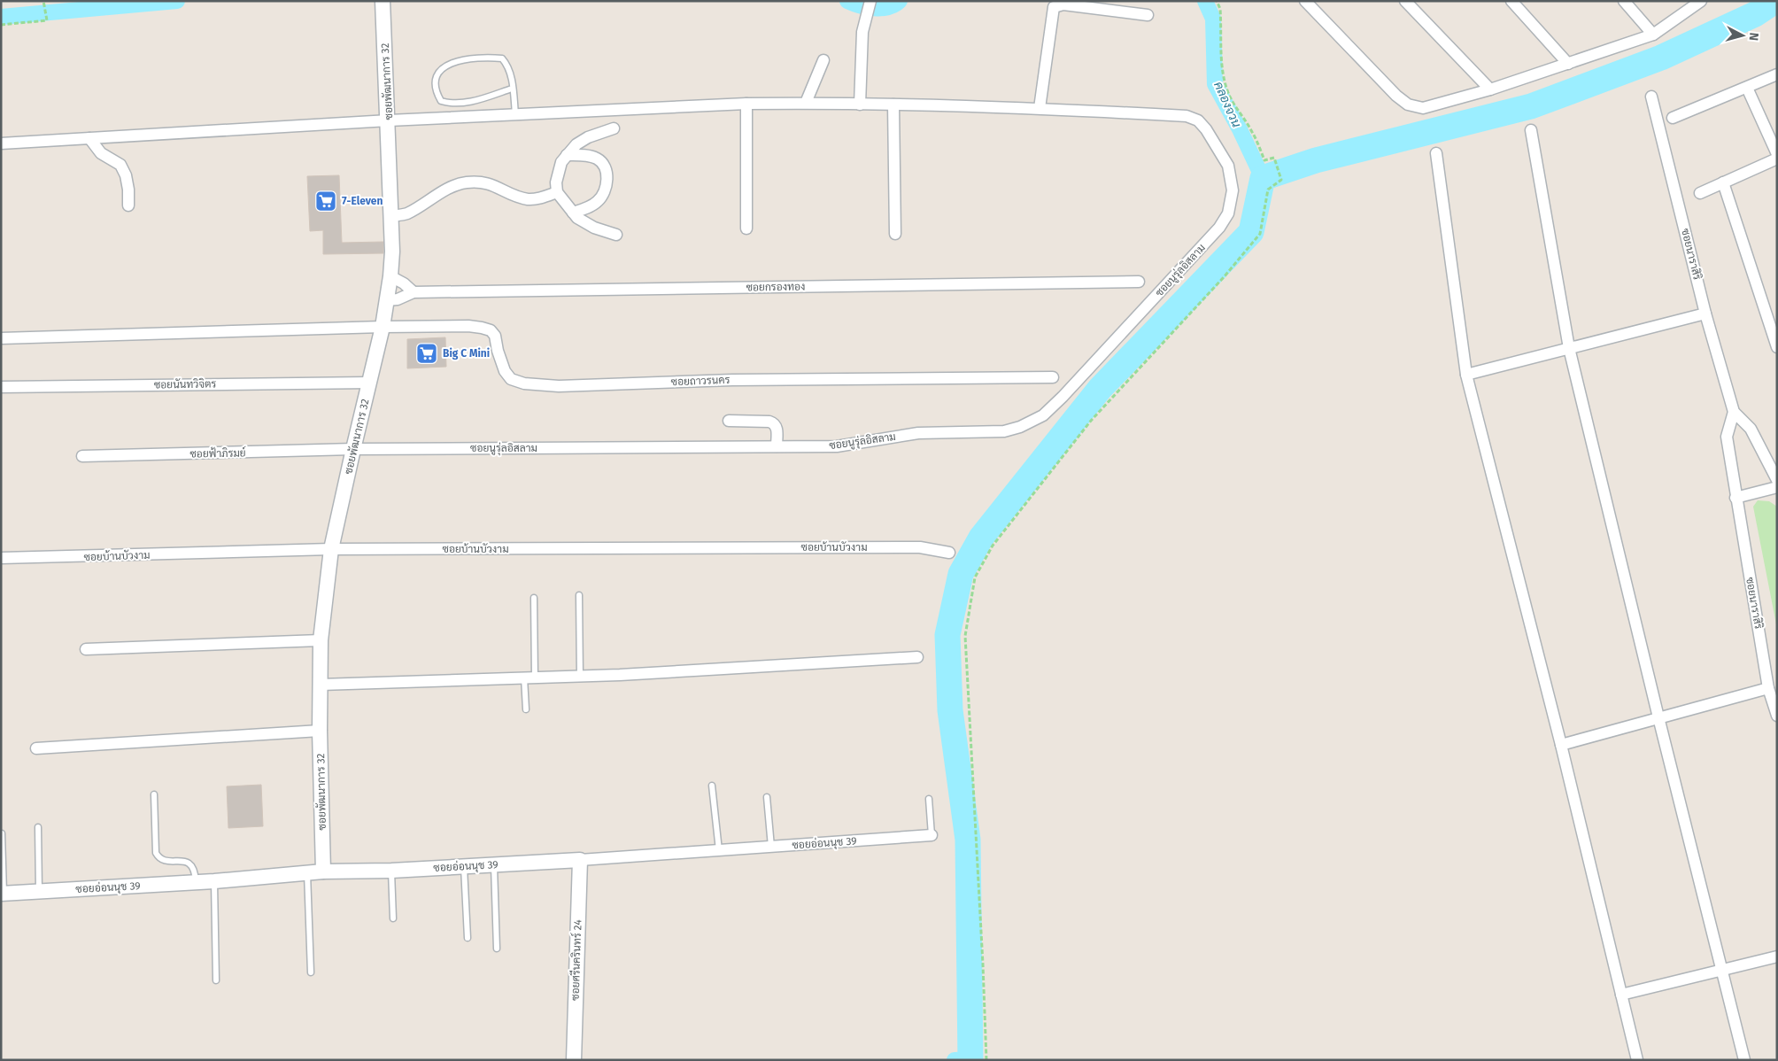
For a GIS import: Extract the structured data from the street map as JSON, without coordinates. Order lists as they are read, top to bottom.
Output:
{
  "streets": {
    "street": [
      "ซอยพัฒนาการ 32",
      "ซอยนาราสิริ",
      "ซอยนูรุ่ลอิสลาม",
      "ซอยกรองทอง",
      "ซอยถาวรนคร",
      "ซอยนันทวิจิตร",
      "ซอยฟ้าภิรมย์",
      "ซอยบ้านบัวงาม",
      "ซอยอ่อนนุช 39",
      "ซอยศรีนครินทร์ 24"
    ]
  },
  "crossings": [
    ["ซอยพัฒนาการ 32", "ซอยนูรุ่ลอิสลาม"],
    ["ซอยพัฒนาการ 32", "ซอยกรองทอง"],
    ["ซอยพัฒนาการ 32", "ซอยถาวรนคร"],
    ["ซอยพัฒนาการ 32", "ซอยนันทวิจิตร"],
    ["ซอยพัฒนาการ 32", "ซอยฟ้าภิรมย์"],
    ["ซอยพัฒนาการ 32", "ซอยบ้านบัวงาม"],
    ["ซอยพัฒนาการ 32", "ซอยอ่อนนุช 39"],
    ["ซอยนูรุ่ลอิสลาม", "ซอยฟ้าภิรมย์"],
    ["ซอยอ่อนนุช 39", "ซอยศรีนครินทร์ 24"]
  ],
  "water": ["คลองจวน"],
  "places": {
    "supermarket": ["7-Eleven", "Big C Mini"]
  },
  "north": "right"
}
